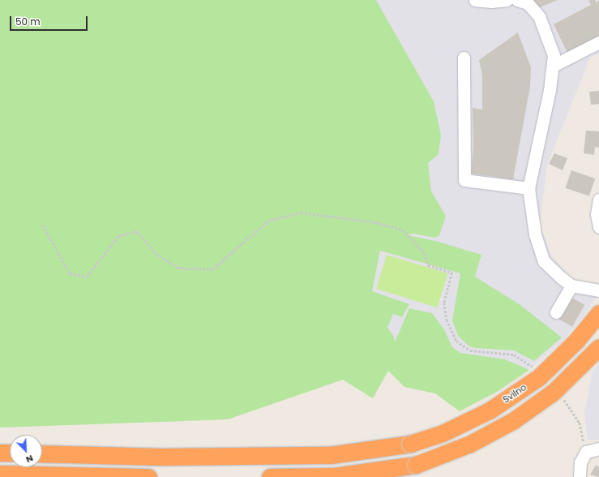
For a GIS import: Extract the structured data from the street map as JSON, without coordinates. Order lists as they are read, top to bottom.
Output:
{
  "streets": {
    "highway": ["Svilno"]
  },
  "scale_bar": "50 m",
  "north": "bottom right"
}
